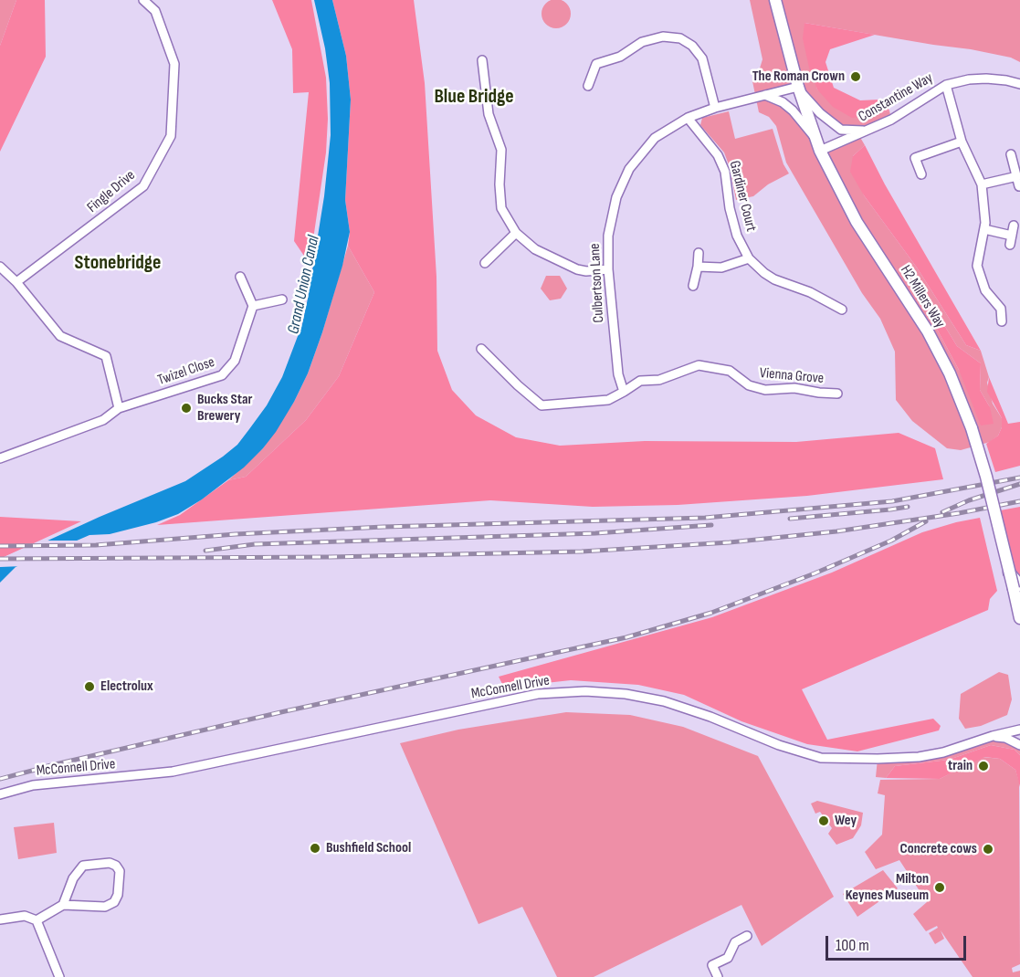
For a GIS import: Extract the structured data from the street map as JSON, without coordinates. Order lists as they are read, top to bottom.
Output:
{
  "streets": {
    "street": [
      "Constantine Way",
      "Fingle Drive",
      "Gardiner Court",
      "Culbertson Lane",
      "H2 Millers Way",
      "Twizel Close",
      "Vienna Grove",
      "McConnell Drive"
    ]
  },
  "crossings": [
    ["Constantine Way", "H2 Millers Way"],
    ["Gardiner Court", "Culbertson Lane"],
    ["Culbertson Lane", "H2 Millers Way"],
    ["Culbertson Lane", "Vienna Grove"]
  ],
  "districts": ["Blue Bridge", "Stonebridge"],
  "water": ["Grand Union Canal"],
  "places": [
    "The Roman Crown",
    "Bucks Star Brewery",
    "Electrolux",
    "train",
    "Wey",
    "Bushfield School",
    "Concrete cows",
    "Milton Keynes Museum"
  ],
  "scale_bar": "100 m"
}
